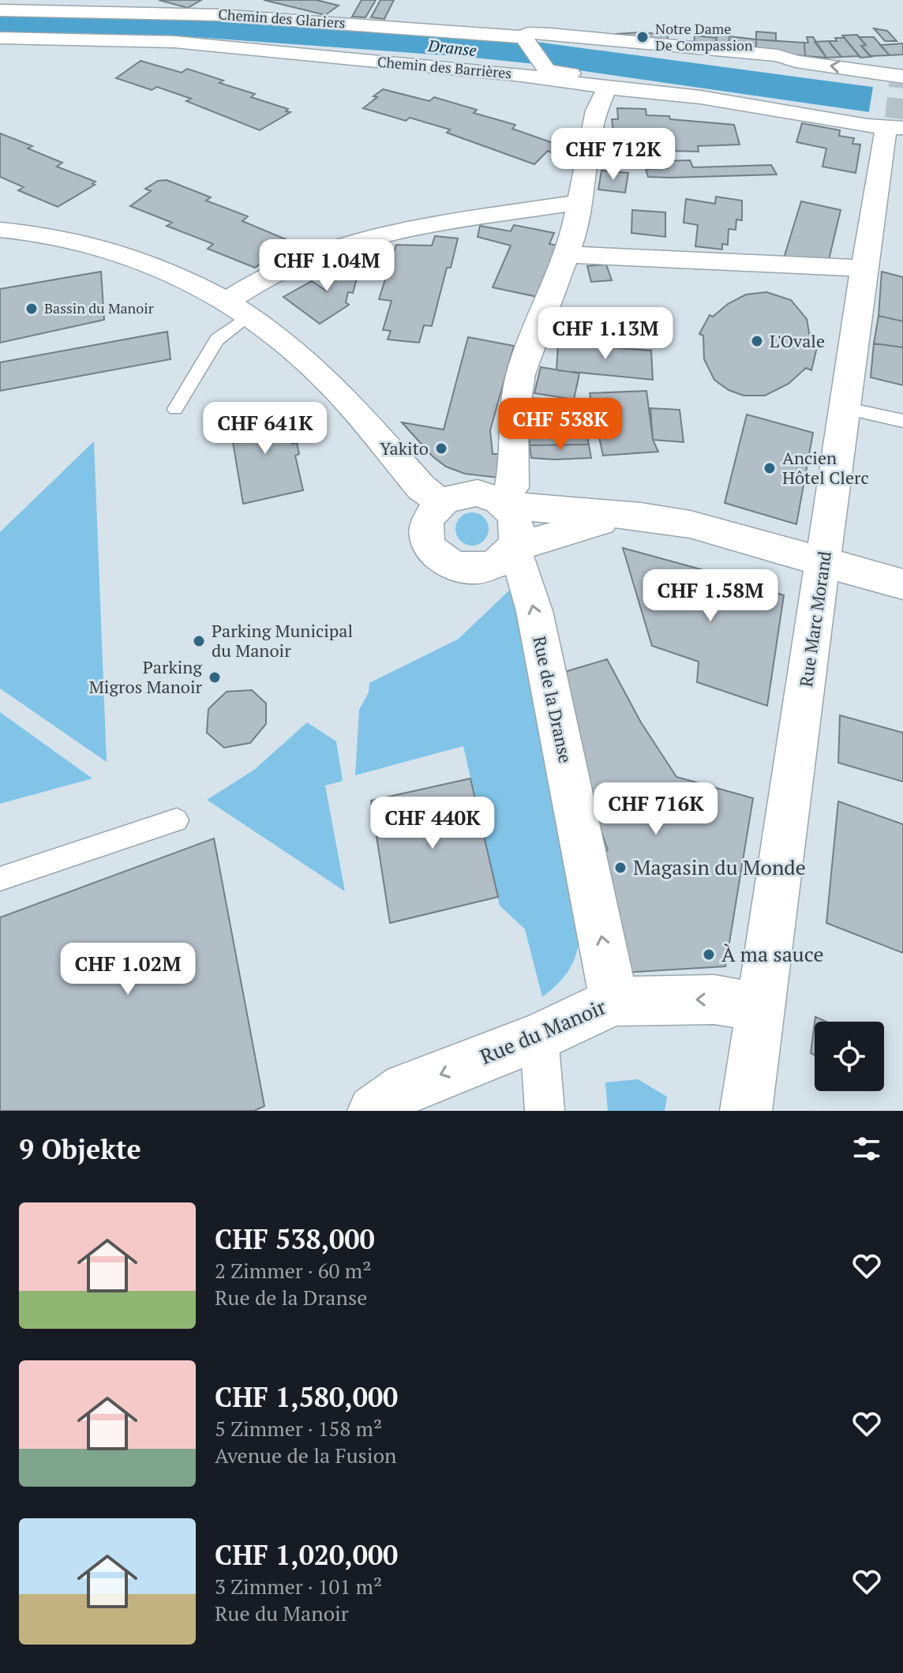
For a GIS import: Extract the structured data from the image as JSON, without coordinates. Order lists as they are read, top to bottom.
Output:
{
  "streets": {
    "street": [
      "Chemin des Glariers",
      "Chemin des Barrières",
      "Rue Marc Morand",
      "Rue de la Dranse",
      "Rue du Manoir"
    ]
  },
  "crossings": [
    ["Chemin des Barrières", "Rue Marc Morand"],
    ["Rue Marc Morand", "Rue du Manoir"],
    ["Rue de la Dranse", "Rue du Manoir"]
  ],
  "one_way": ["Rue de la Dranse", "Rue du Manoir"],
  "water": ["Dranse"],
  "places": [
    "Notre Dame De Compassion",
    "Bassin du Manoir",
    "L'Ovale",
    "Yakito",
    "Ancien Hôtel Clerc",
    "Parking Municipal du Manoir",
    "Parking Migros Manoir",
    "Magasin du Monde",
    "À ma sauce"
  ],
  "page": {
    "price": [
      "CHF 712K",
      "CHF 1.04M",
      "CHF 1.13M",
      "CHF 538K",
      "CHF 641K",
      "CHF 1.58M",
      "CHF 716K",
      "CHF 440K",
      "CHF 1.02M"
    ],
    "heading": "9 Objekte",
    "list": [
      {
        "name": "CHF 538,000",
        "note": "2 Zimmer · 60 m² · Rue de la Dranse"
      },
      {
        "name": "CHF 1,580,000",
        "note": "5 Zimmer · 158 m² · Avenue de la Fusion"
      },
      {
        "name": "CHF 1,020,000",
        "note": "3 Zimmer · 101 m² · Rue du Manoir"
      }
    ]
  }
}
